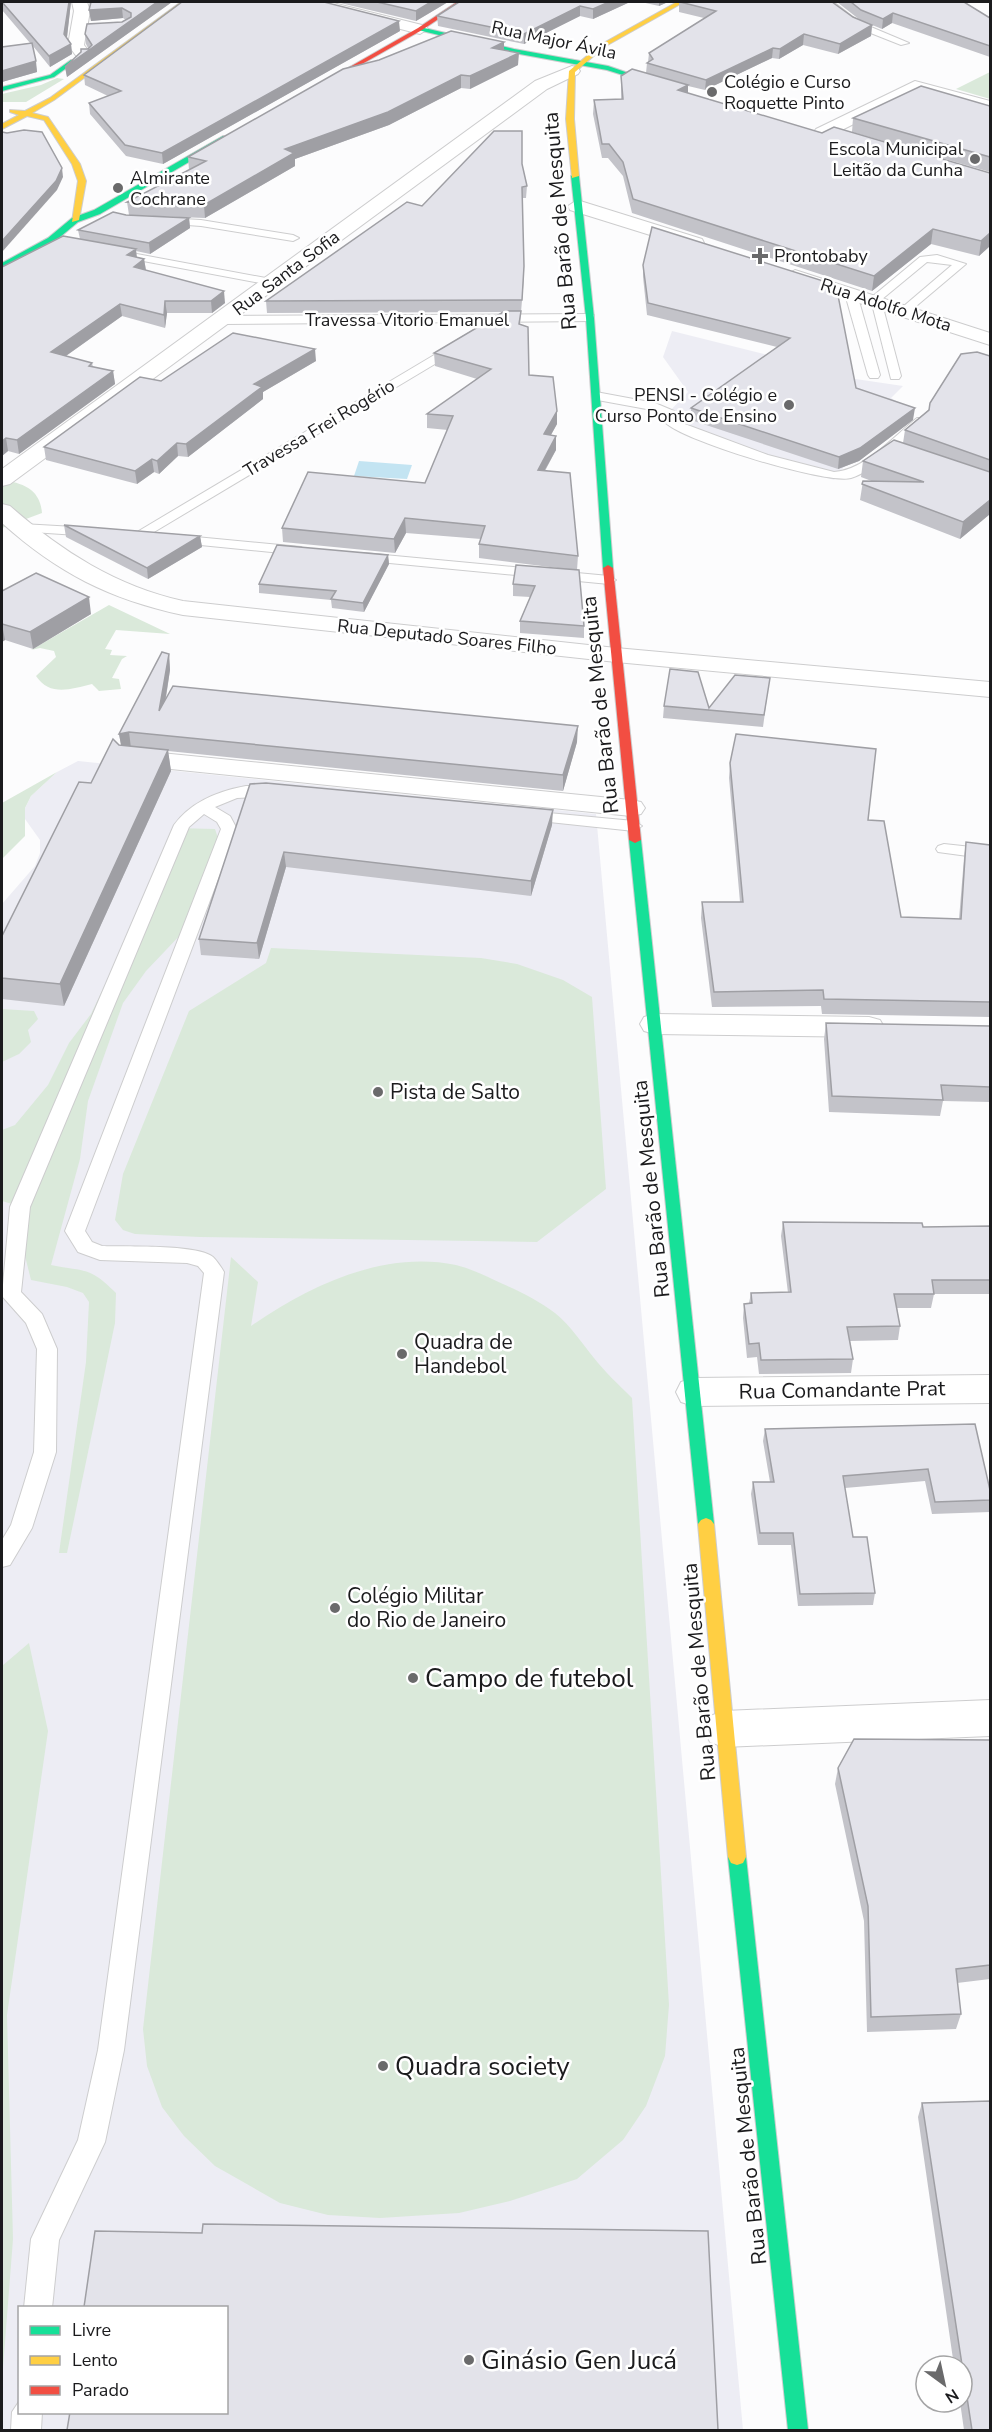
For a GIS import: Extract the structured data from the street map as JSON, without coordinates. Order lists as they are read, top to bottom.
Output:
{
  "streets": {
    "street": [
      "Rua Major Ávila",
      "Rua Barão de Mesquita",
      "Rua Santa Sofia",
      "Rua Adolfo Mota",
      "Rua Deputado Soares Filho",
      "Rua Comandante Prat"
    ],
    "lane": ["Travessa Vitorio Emanuel", "Travessa Frei Rogério"]
  },
  "crossings": [
    ["Rua Major Ávila", "Rua Barão de Mesquita"],
    ["Rua Major Ávila", "Rua Santa Sofia"],
    ["Rua Barão de Mesquita", "Rua Santa Sofia"],
    ["Rua Barão de Mesquita", "Travessa Vitorio Emanuel"],
    ["Rua Barão de Mesquita", "Rua Deputado Soares Filho"],
    ["Rua Barão de Mesquita", "Rua Comandante Prat"],
    ["Rua Santa Sofia", "Travessa Vitorio Emanuel"],
    ["Travessa Vitorio Emanuel", "Travessa Frei Rogério"]
  ],
  "places": {
    "other": [
      "Colégio e Curso Roquette Pinto",
      "Escola Municipal Leitão da Cunha",
      "Almirante Cochrane",
      "PENSI - Colégio e Curso Ponto de Ensino",
      "Pista de Salto",
      "Quadra de Handebol",
      "Colégio Militar do Rio de Janeiro",
      "Campo de futebol",
      "Quadra society",
      "Ginásio Gen Jucá"
    ],
    "health": ["Prontobaby"]
  },
  "legend": ["Livre", "Lento", "Parado"],
  "north": "bottom right"
}
